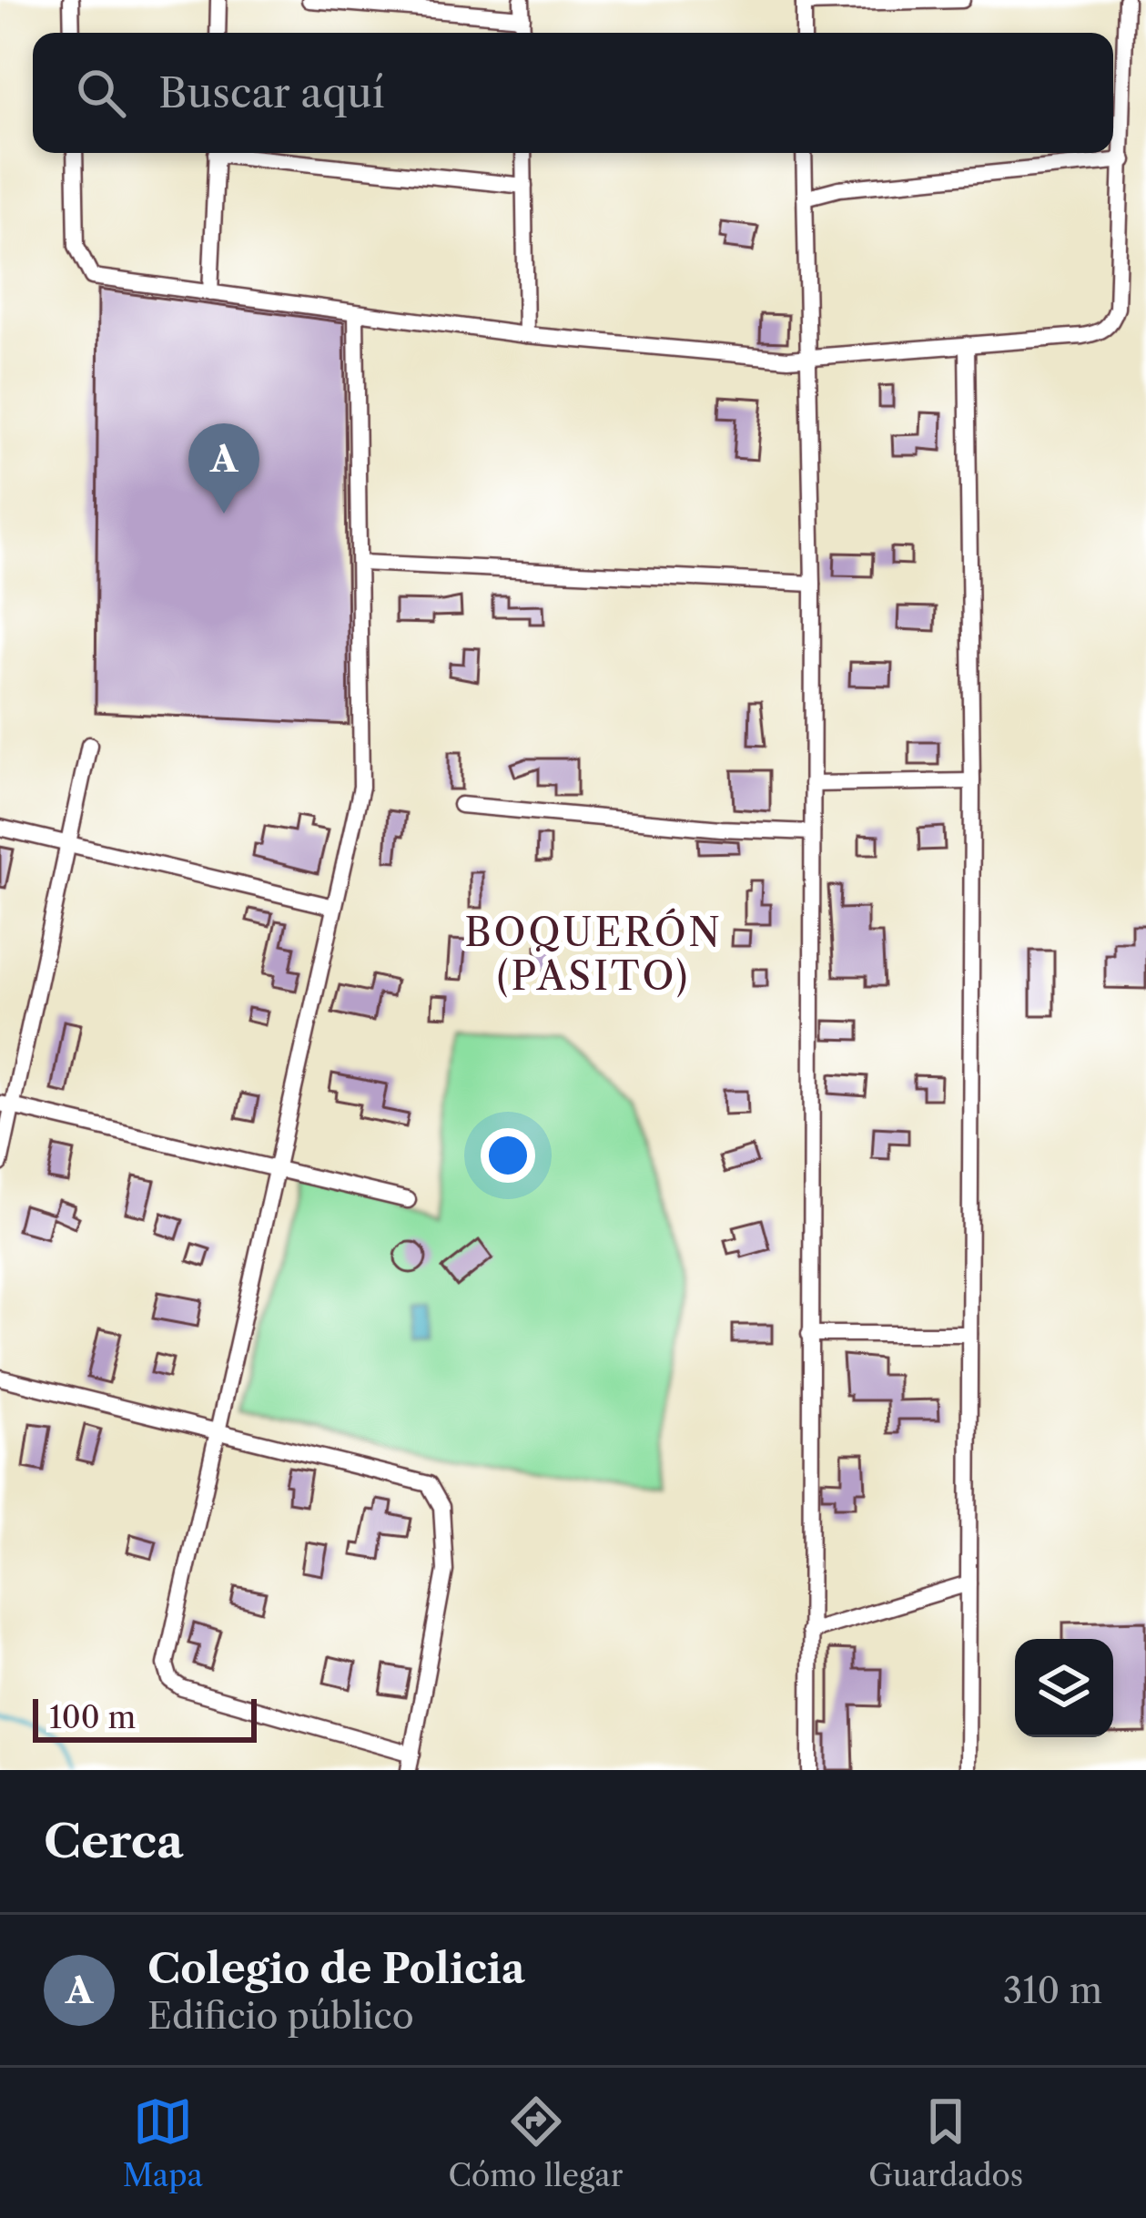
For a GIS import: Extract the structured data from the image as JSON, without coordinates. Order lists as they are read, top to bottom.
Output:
{
  "districts": ["BOQUERÓN (PASITO)"],
  "scale_bar": "100 m",
  "page": {
    "search": "Buscar aquí",
    "pins": "A",
    "scale": "100 m",
    "heading": "Cerca",
    "list": [
      {
        "mark": "A",
        "name": "Colegio de Policia",
        "note": "Edificio público",
        "value": "310 m"
      }
    ],
    "nav": ["Mapa", "Cómo llegar", "Guardados"]
  }
}
